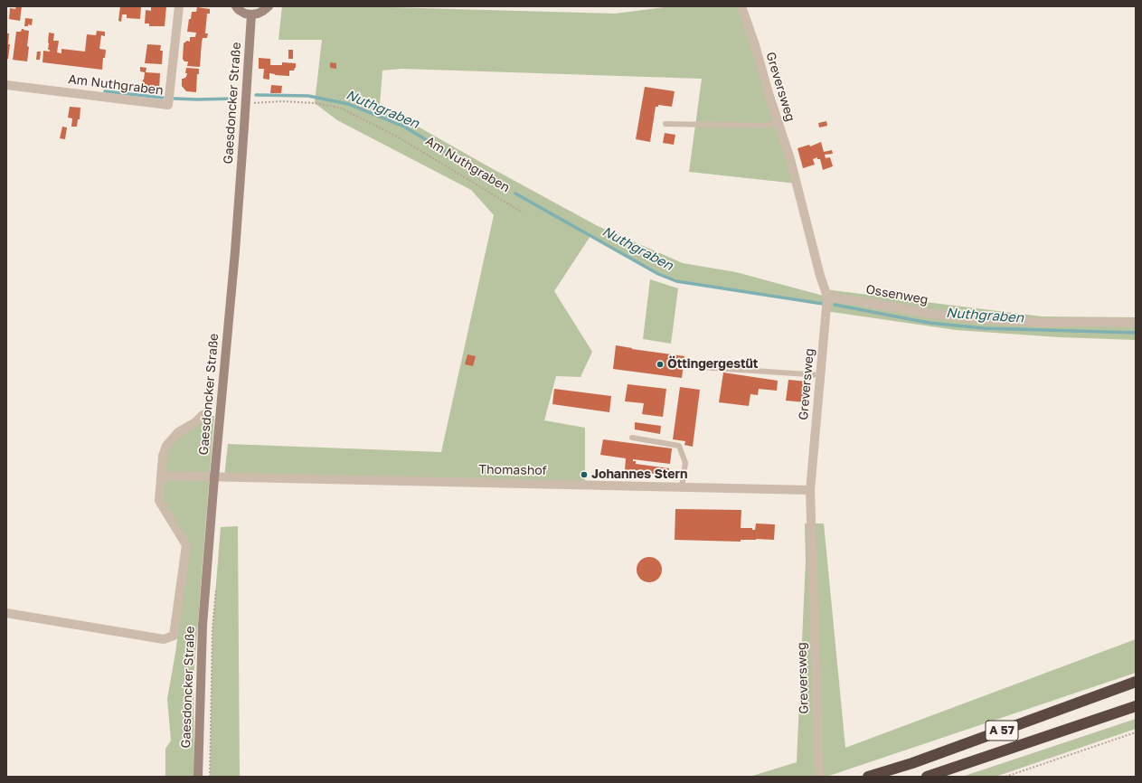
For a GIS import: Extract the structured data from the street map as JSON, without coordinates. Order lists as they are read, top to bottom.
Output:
{
  "streets": {
    "highway": ["A 57"],
    "main road": ["Gaesdoncker Straße"],
    "street": [
      "Am Nuthgraben",
      "Greversweg",
      "Ossenweg",
      "Thomashof"
    ]
  },
  "crossings": [
    ["Greversweg", "Ossenweg"],
    ["Greversweg", "Thomashof"],
    ["Gaesdoncker Straße", "Thomashof"]
  ],
  "water": ["Nuthgraben"],
  "places": ["Öttingergestüt", "Johannes Stern"]
}
